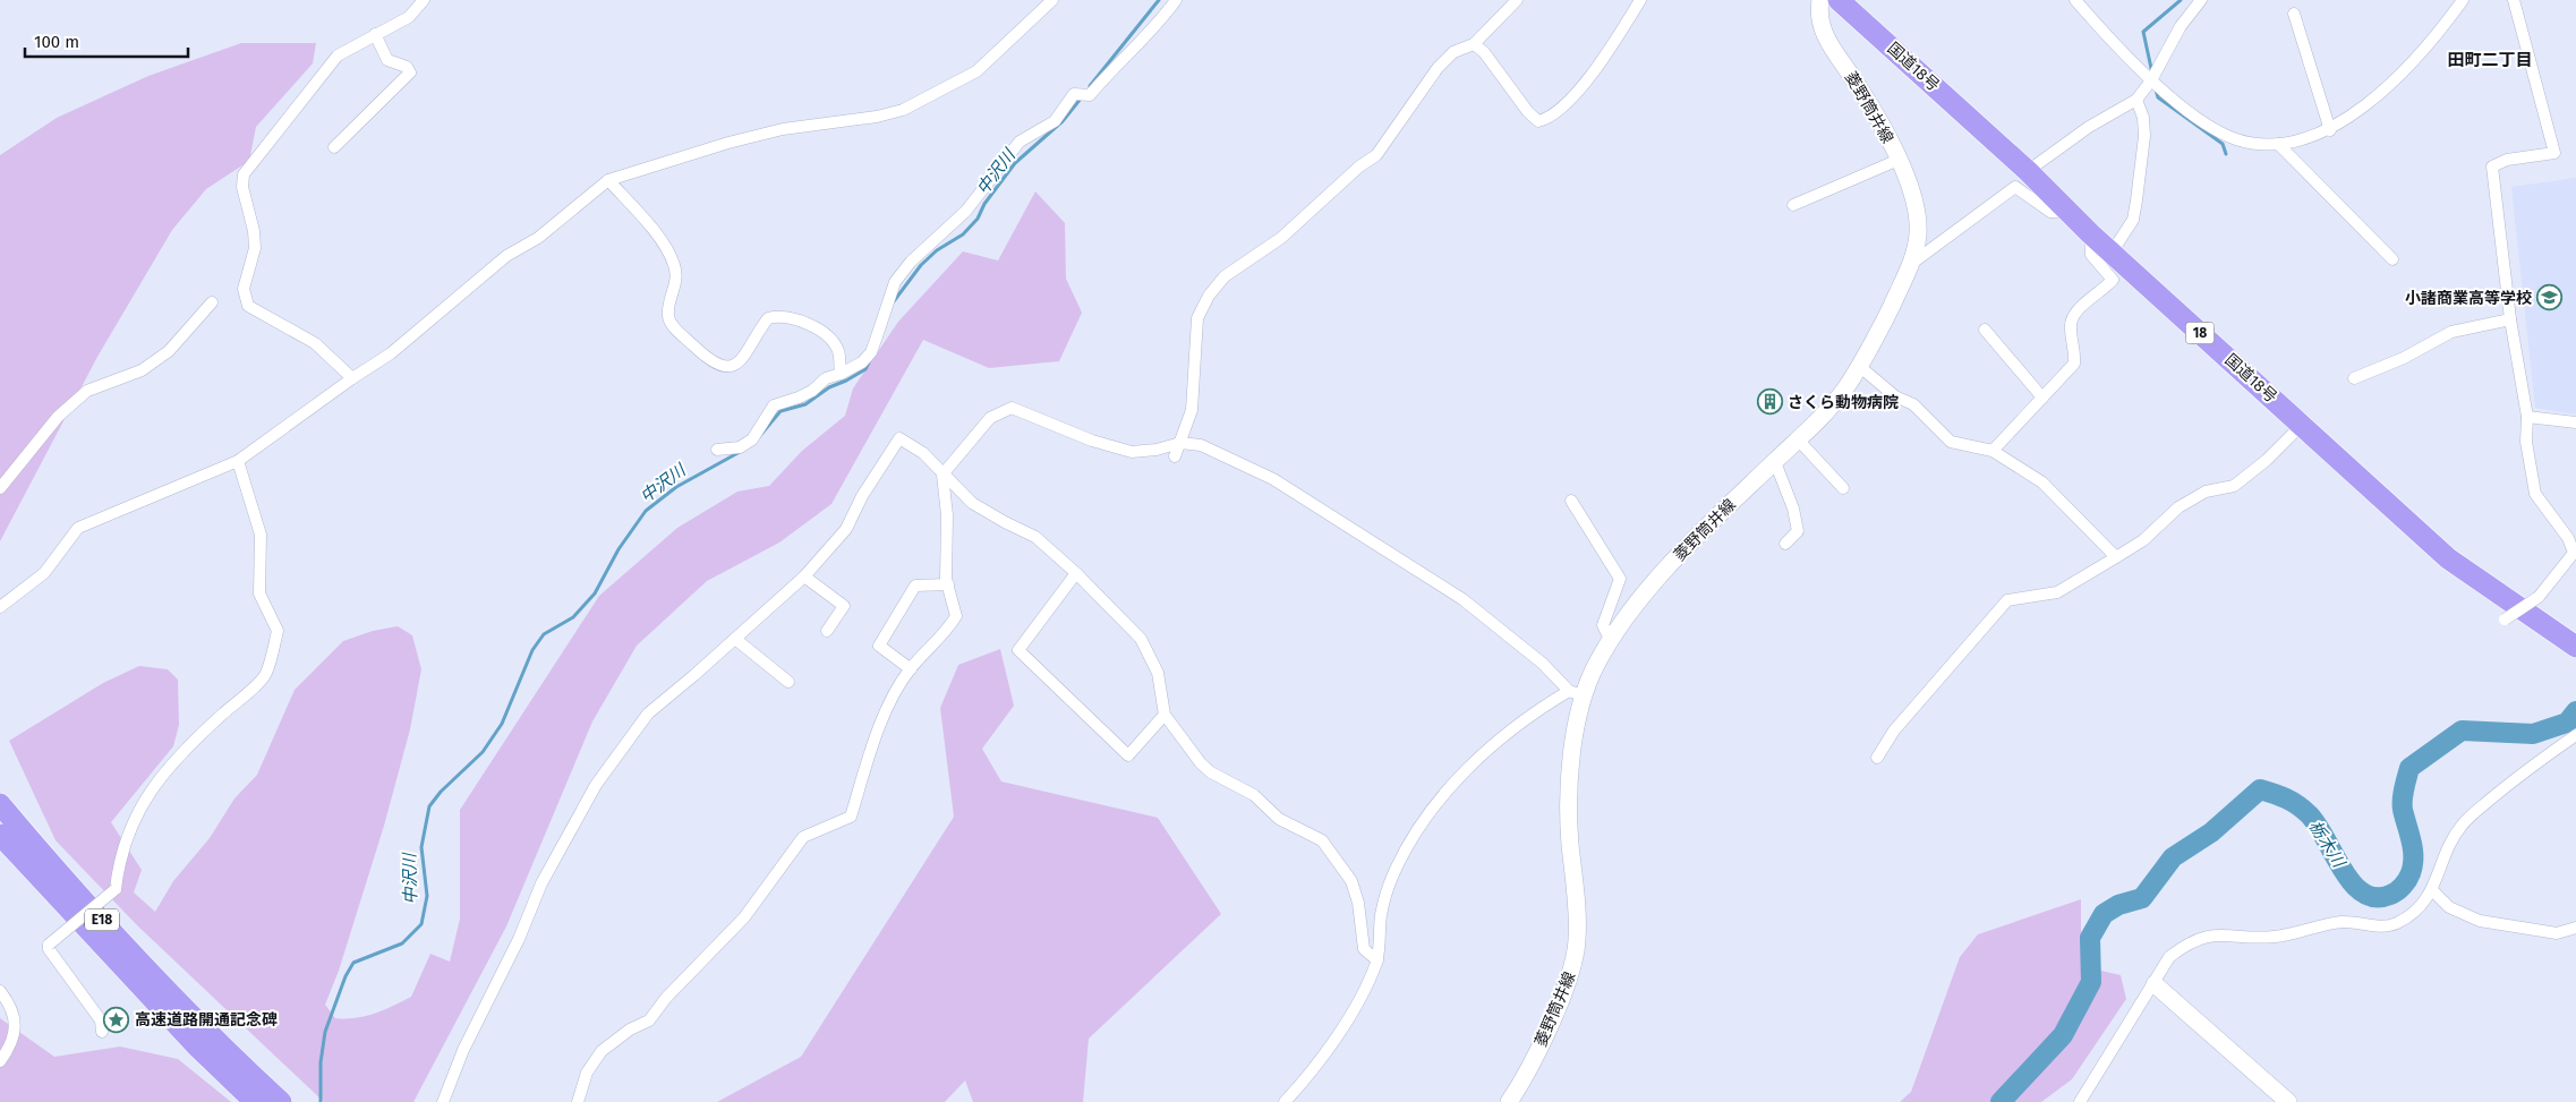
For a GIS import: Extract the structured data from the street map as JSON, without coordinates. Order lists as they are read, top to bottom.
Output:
{
  "streets": {
    "highway": ["国道18号", "18", "E18"],
    "main road": ["菱野筒井線"]
  },
  "districts": ["田町二丁目"],
  "water": ["中沢川", "栃木川"],
  "places": {
    "school or university": ["小諸商業高等学校"],
    "building": ["さくら動物病院"],
    "place": ["高速道路開通記念碑"]
  },
  "scale_bar": "100 m"
}
